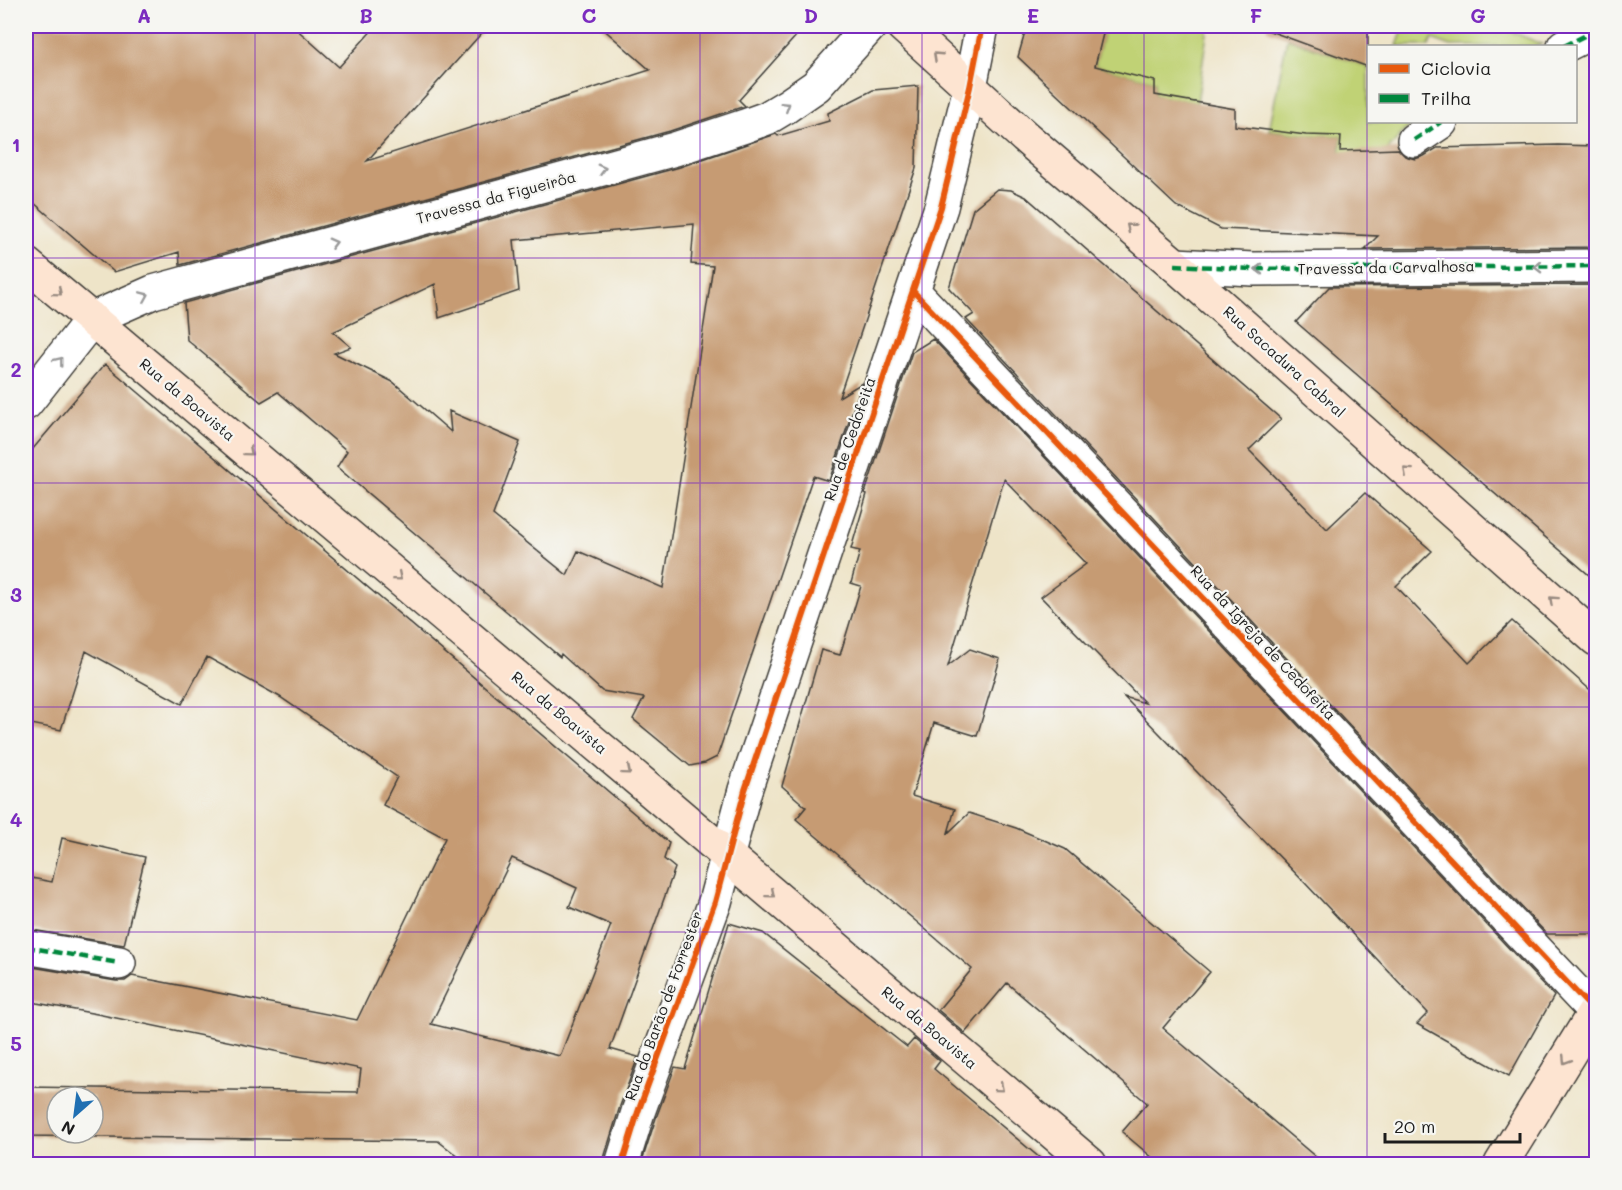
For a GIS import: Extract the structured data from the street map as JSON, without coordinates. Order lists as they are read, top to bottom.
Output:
{
  "streets": {
    "main road": ["Rua Sacadura Cabral", "Rua da Boavista"],
    "street": [
      "Travessa da Figueirôa",
      "Travessa da Carvalhosa",
      "Rua de Cedofeita",
      "Rua da Igreja de Cedofeita",
      "Rua do Barão de Forrester"
    ]
  },
  "crossings": [
    ["Travessa da Figueirôa", "Rua da Boavista"],
    ["Travessa da Carvalhosa", "Rua Sacadura Cabral"],
    ["Rua Sacadura Cabral", "Rua de Cedofeita"],
    ["Rua da Boavista", "Rua de Cedofeita"],
    ["Rua da Boavista", "Rua do Barão de Forrester"],
    ["Rua de Cedofeita", "Rua da Igreja de Cedofeita"],
    ["Rua de Cedofeita", "Rua do Barão de Forrester"]
  ],
  "one_way": [
    "Travessa da Figueirôa",
    "Travessa da Carvalhosa",
    "Rua Sacadura Cabral",
    "Rua da Boavista"
  ],
  "legend": ["Ciclovia", "Trilha"],
  "scale_bar": "20 m",
  "north": "bottom left",
  "grid": {
    "columns": [
      "A",
      "B",
      "C",
      "D",
      "E",
      "F",
      "G"
    ],
    "rows": [
      "1",
      "2",
      "3",
      "4",
      "5"
    ]
  }
}
